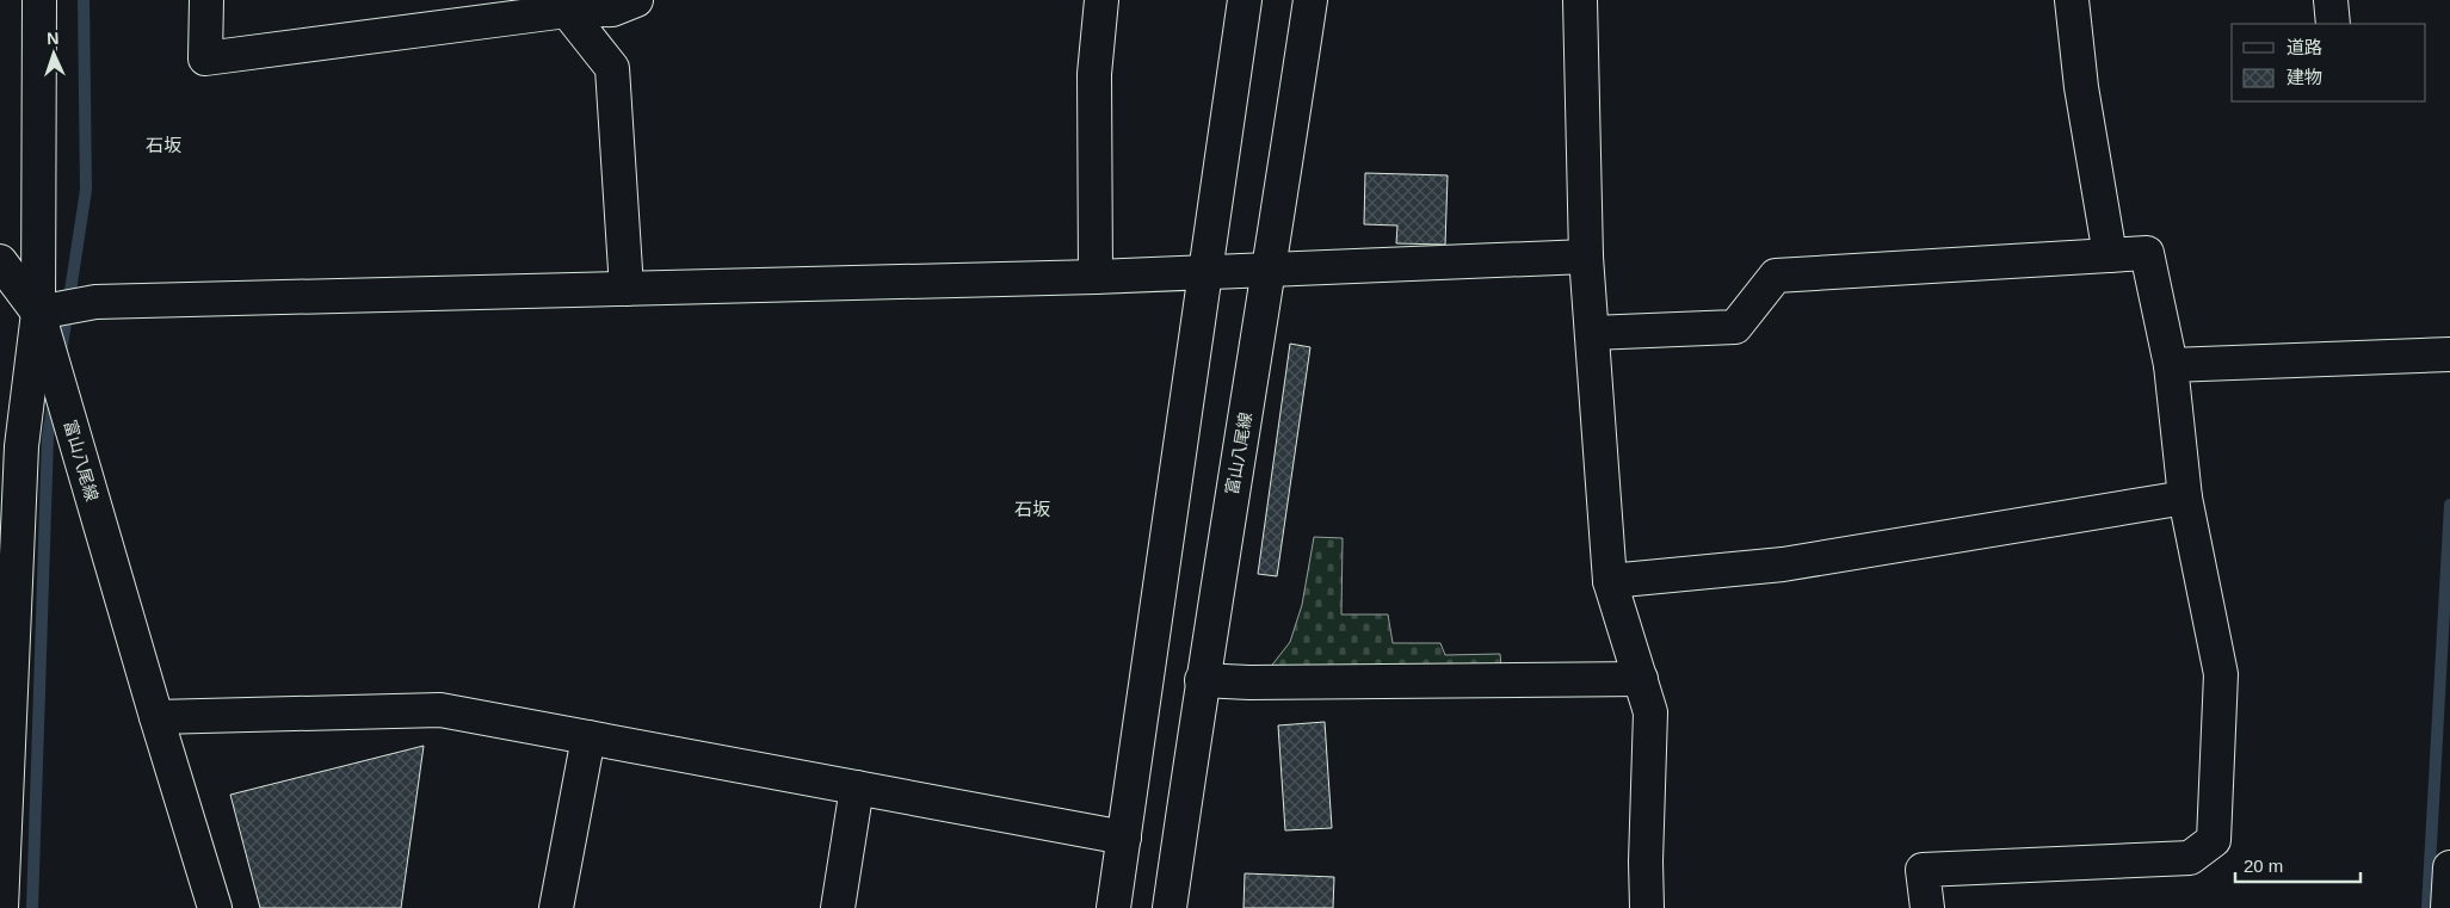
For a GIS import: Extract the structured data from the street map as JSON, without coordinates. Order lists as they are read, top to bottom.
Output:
{
  "streets": {
    "street": ["富山八尾線"]
  },
  "districts": ["石坂", "石坂"],
  "legend": ["道路", "建物"],
  "scale_bar": "20 m",
  "north": "top"
}
